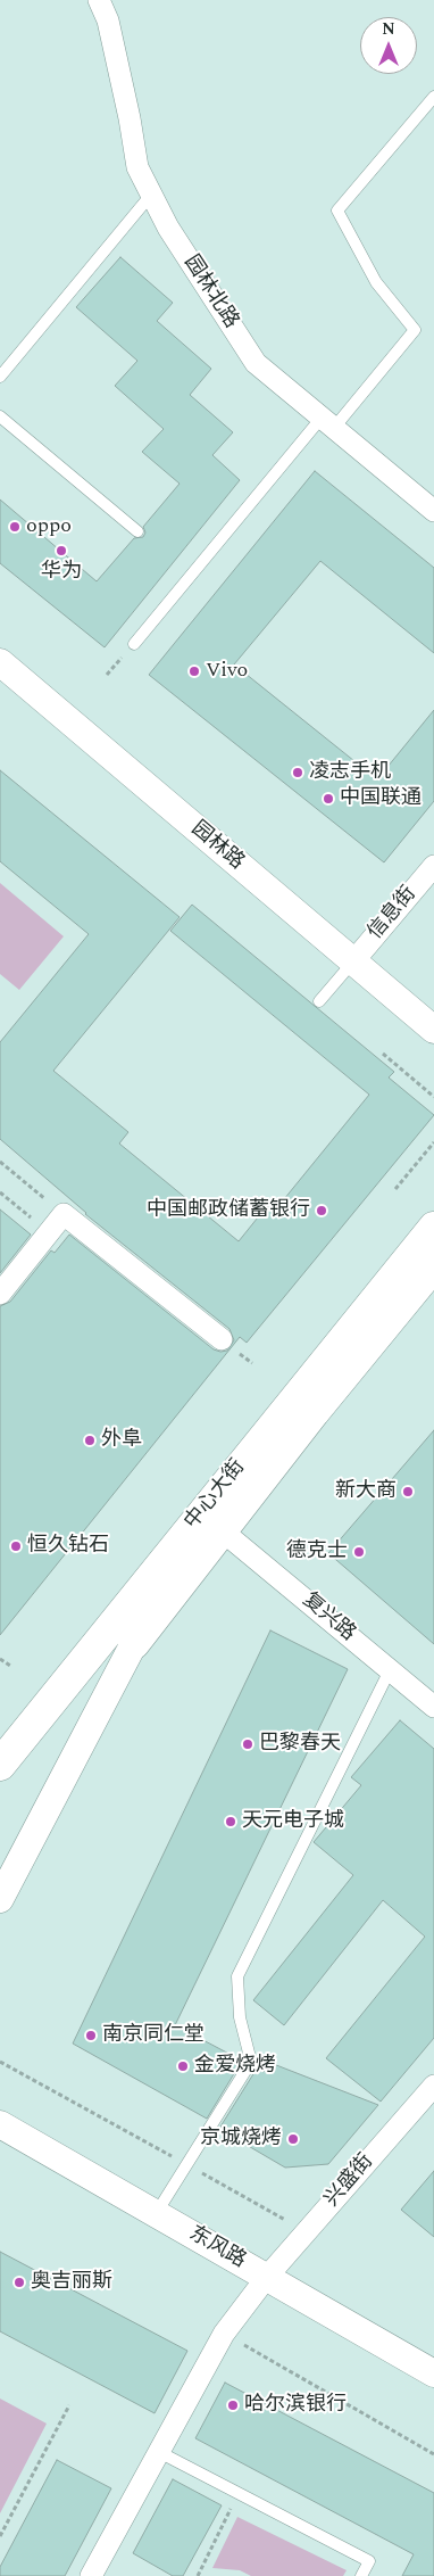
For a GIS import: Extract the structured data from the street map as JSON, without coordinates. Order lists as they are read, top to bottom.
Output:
{
  "streets": {
    "main road": ["中心大街"],
    "street": [
      "园林北路",
      "园林路",
      "信息街",
      "复兴路",
      "兴盛街",
      "东风路"
    ]
  },
  "crossings": [
    ["园林路", "信息街"],
    ["兴盛街", "东风路"]
  ],
  "places": [
    "oppo",
    "华为",
    "Vivo",
    "凌志手机",
    "中国联通",
    "中国邮政储蓄银行",
    "外阜",
    "新大商",
    "恒久钻石",
    "德克士",
    "巴黎春天",
    "天元电子城",
    "南京同仁堂",
    "金爱烧烤",
    "京城烧烤",
    "奥吉丽斯",
    "哈尔滨银行"
  ],
  "north": "top"
}
